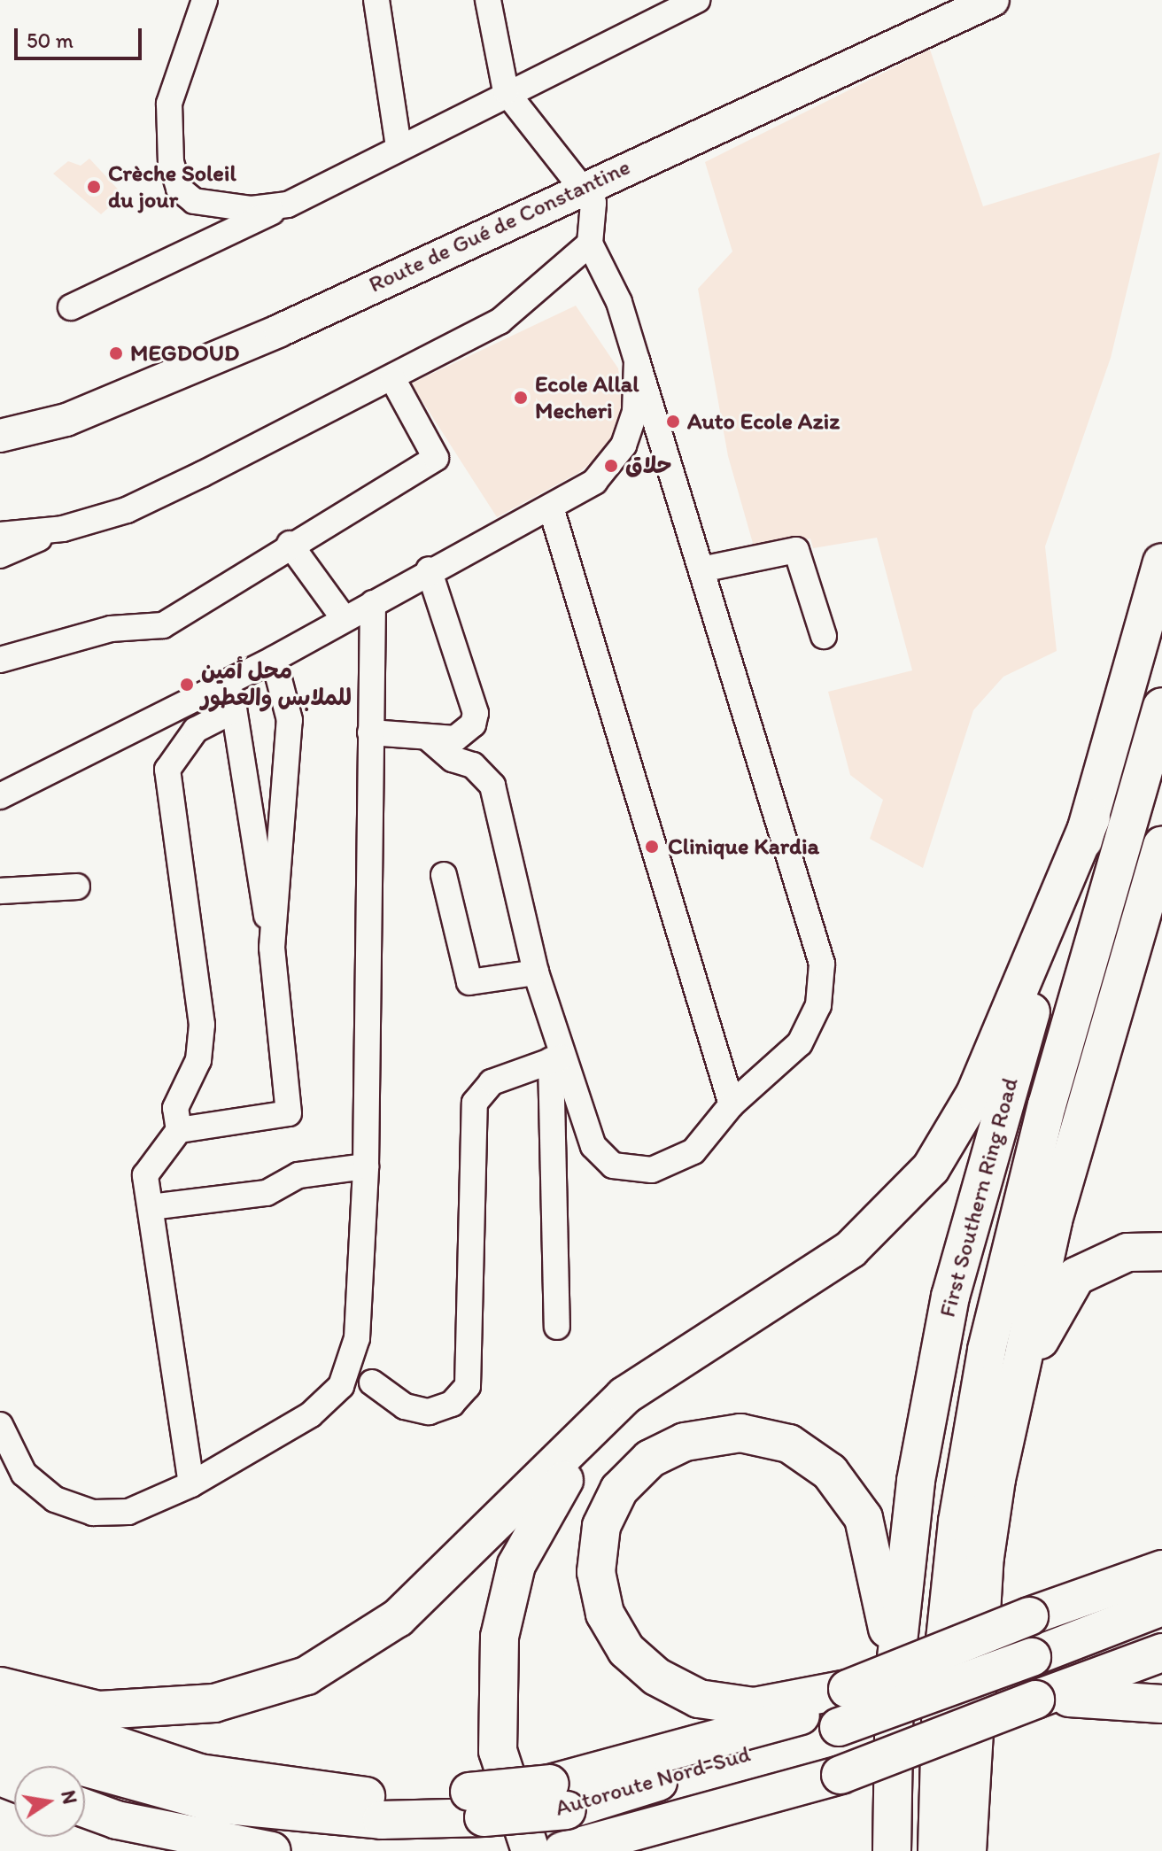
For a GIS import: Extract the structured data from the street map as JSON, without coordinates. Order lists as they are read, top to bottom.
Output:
{
  "streets": {
    "highway": ["First Southern Ring Road", "Autoroute Nord-Sud"],
    "main road": ["Route de Gué de Constantine"]
  },
  "places": [
    "Crèche Soleil du jour",
    "MEGDOUD",
    "Ecole Allal Mecheri",
    "Auto Ecole Aziz",
    "حلاق",
    "محل أمين للملابس والعطور",
    "Clinique Kardia"
  ],
  "scale_bar": "50 m",
  "north": "right"
}
